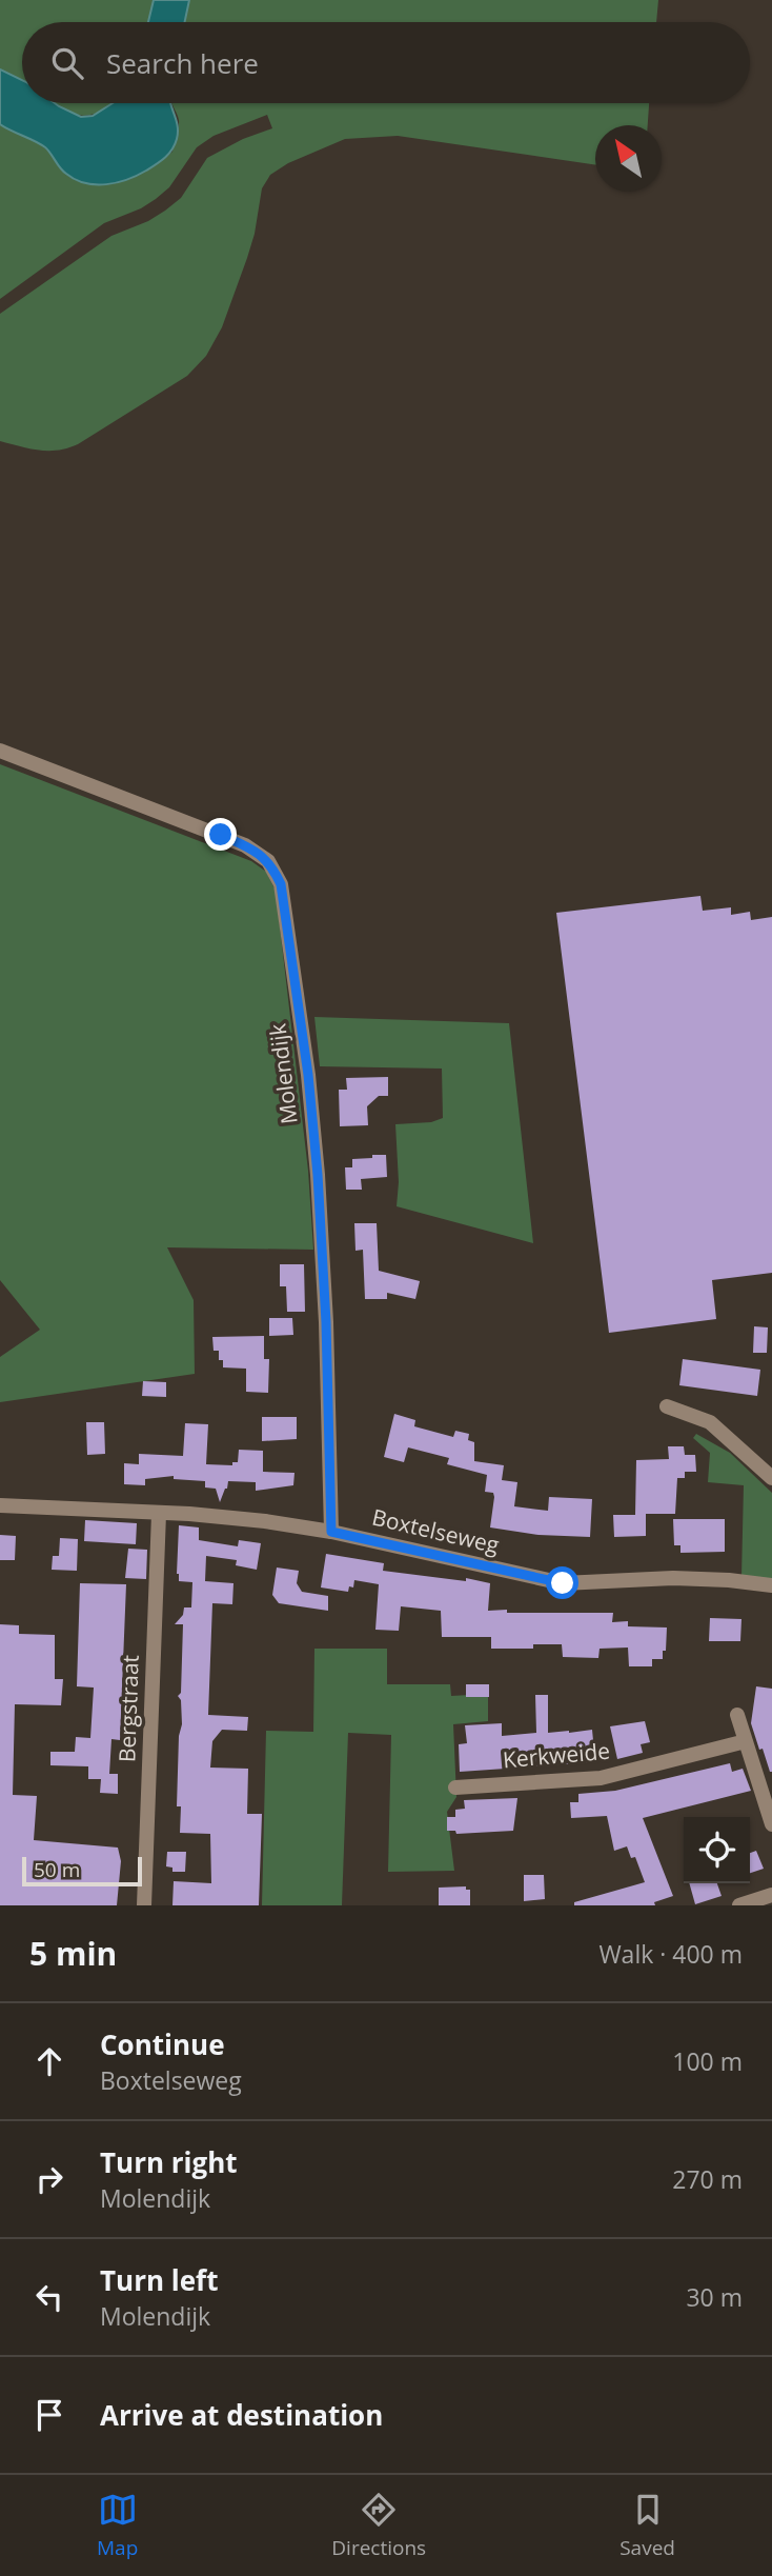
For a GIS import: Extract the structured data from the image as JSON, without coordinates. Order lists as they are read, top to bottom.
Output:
{
  "streets": {
    "street": [
      "Molendijk",
      "Boxtelseweg",
      "Bergstraat",
      "Kerkweide"
    ]
  },
  "crossings": [
    ["Molendijk", "Boxtelseweg"],
    ["Boxtelseweg", "Bergstraat"]
  ],
  "scale_bar": "50 m",
  "north": "top left",
  "page": {
    "search": "Search here",
    "scale": "50 m",
    "heading": ["5 min", "Walk · 400 m"],
    "list": [
      ["Continue", "Boxtelseweg", "100 m"],
      ["Turn right", "Molendijk", "270 m"],
      ["Turn left", "Molendijk", "30 m"],
      "Arrive at destination"
    ],
    "nav": ["Map", "Directions", "Saved"]
  }
}
